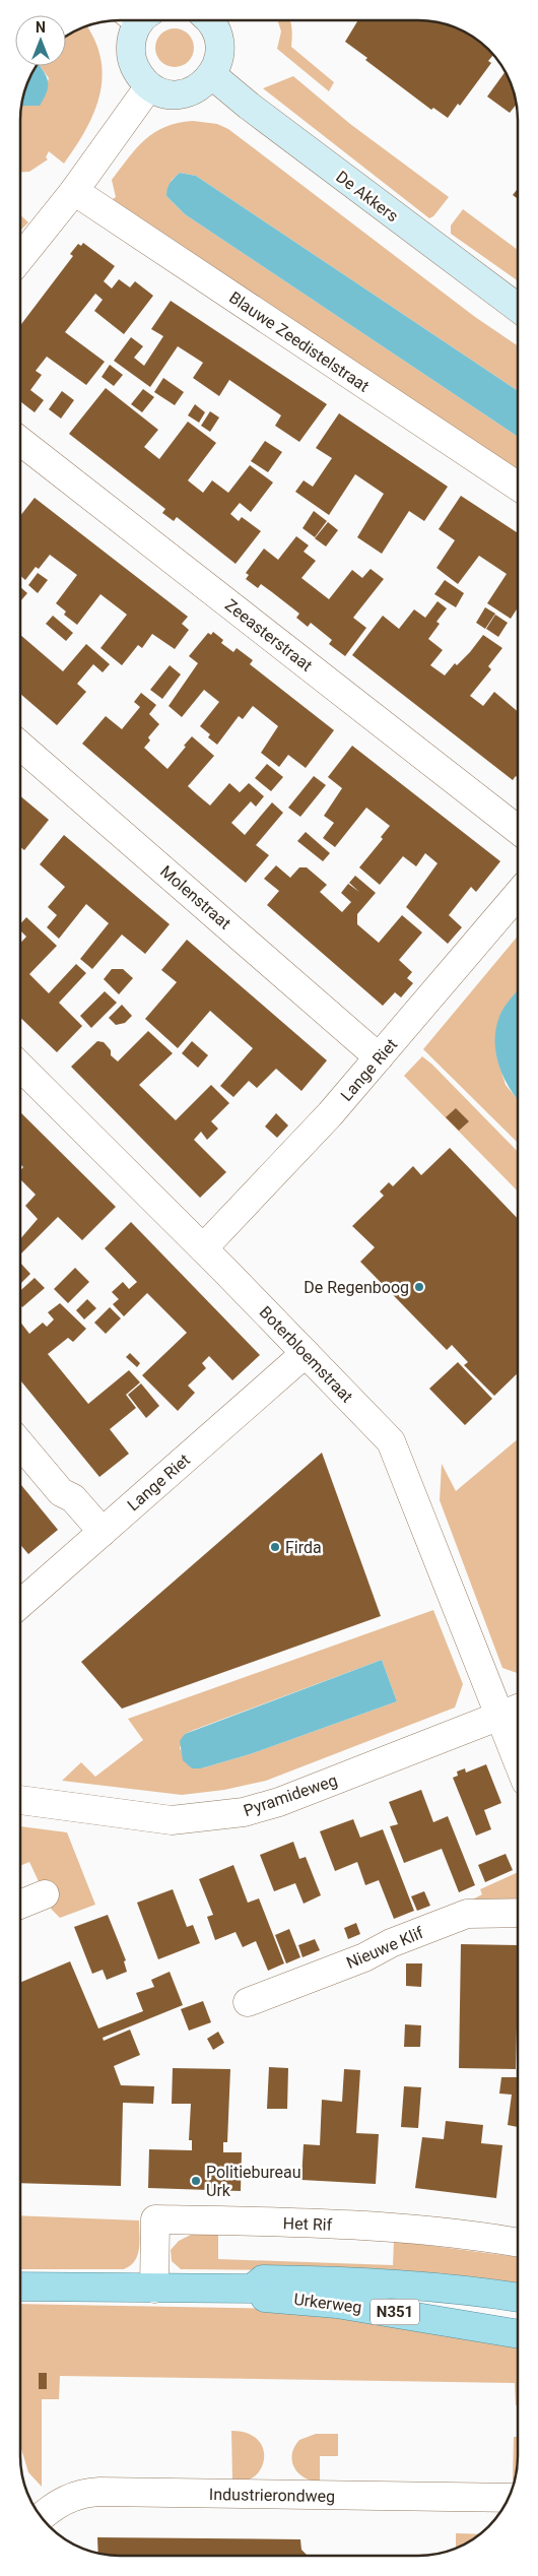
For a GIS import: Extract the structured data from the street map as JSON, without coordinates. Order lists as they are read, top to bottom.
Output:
{
  "streets": {
    "main road": ["Urkerweg", "N351"],
    "street": [
      "De Akkers",
      "Blauwe Zeedistelstraat",
      "Zeeasterstraat",
      "Molenstraat",
      "Lange Riet",
      "Boterbloemstraat",
      "Pyramideweg",
      "Nieuwe Klif",
      "Het Rif",
      "Industrierondweg"
    ]
  },
  "crossings": [
    ["Molenstraat", "Lange Riet"],
    ["Lange Riet", "Boterbloemstraat"],
    ["Boterbloemstraat", "Pyramideweg"],
    ["Het Rif", "Urkerweg"]
  ],
  "places": ["De Regenboog", "Firda", "Politiebureau Urk"],
  "north": "top"
}
